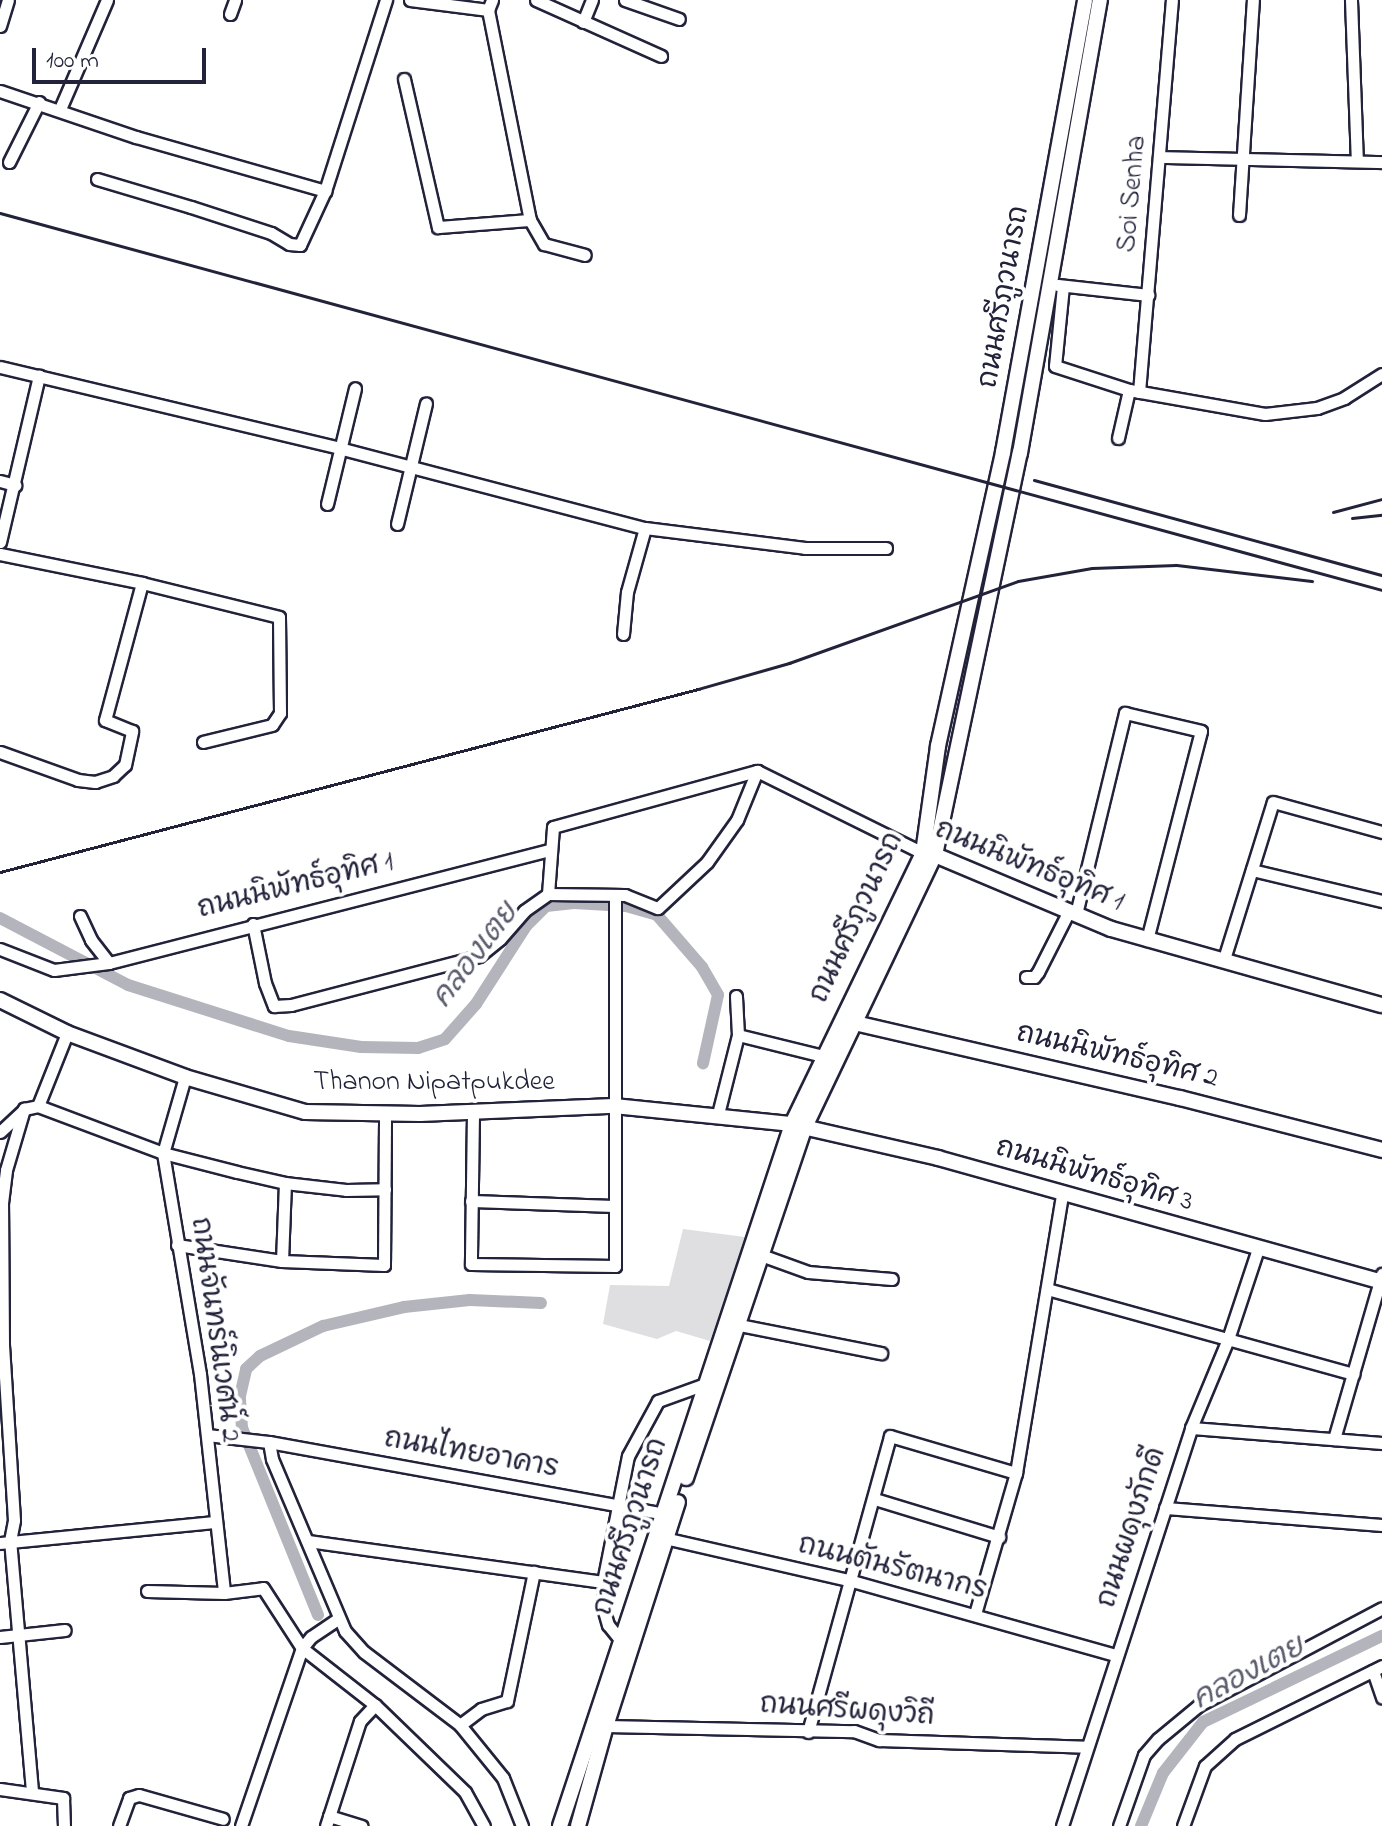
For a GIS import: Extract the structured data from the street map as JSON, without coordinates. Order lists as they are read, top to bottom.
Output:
{
  "streets": {
    "main road": [
      "ถนนศรีภูวนารถ",
      "ถนนนิพัทธ์อุทิศ 1",
      "ถนนนิพัทธ์อุทิศ 2",
      "Thanon Nipatpukdee",
      "ถนนนิพัทธ์อุทิศ 3"
    ],
    "street": [
      "Soi Senha",
      "ถนนจันทร์นิเวศน์ 2",
      "ถนนไทยอาคาร",
      "ถนนผดุงภักดี",
      "ถนนตันรัตนากร",
      "ถนนศรีผดุงวิถี"
    ]
  },
  "crossings": [
    ["ถนนศรีภูวนารถ", "ถนนนิพัทธ์อุทิศ 1"],
    ["ถนนศรีภูวนารถ", "ถนนนิพัทธ์อุทิศ 2"],
    ["ถนนศรีภูวนารถ", "Thanon Nipatpukdee"],
    ["ถนนศรีภูวนารถ", "ถนนนิพัทธ์อุทิศ 3"],
    ["ถนนศรีภูวนารถ", "ถนนไทยอาคาร"],
    ["ถนนศรีภูวนารถ", "ถนนตันรัตนากร"],
    ["ถนนศรีภูวนารถ", "ถนนศรีผดุงวิถี"],
    ["Thanon Nipatpukdee", "ถนนนิพัทธ์อุทิศ 3"],
    ["Thanon Nipatpukdee", "ถนนจันทร์นิเวศน์ 2"],
    ["ถนนนิพัทธ์อุทิศ 3", "ถนนผดุงภักดี"],
    ["ถนนจันทร์นิเวศน์ 2", "ถนนไทยอาคาร"],
    ["ถนนผดุงภักดี", "ถนนตันรัตนากร"],
    ["ถนนผดุงภักดี", "ถนนศรีผดุงวิถี"]
  ],
  "water": ["คลองเตย"],
  "scale_bar": "100 m"
}
